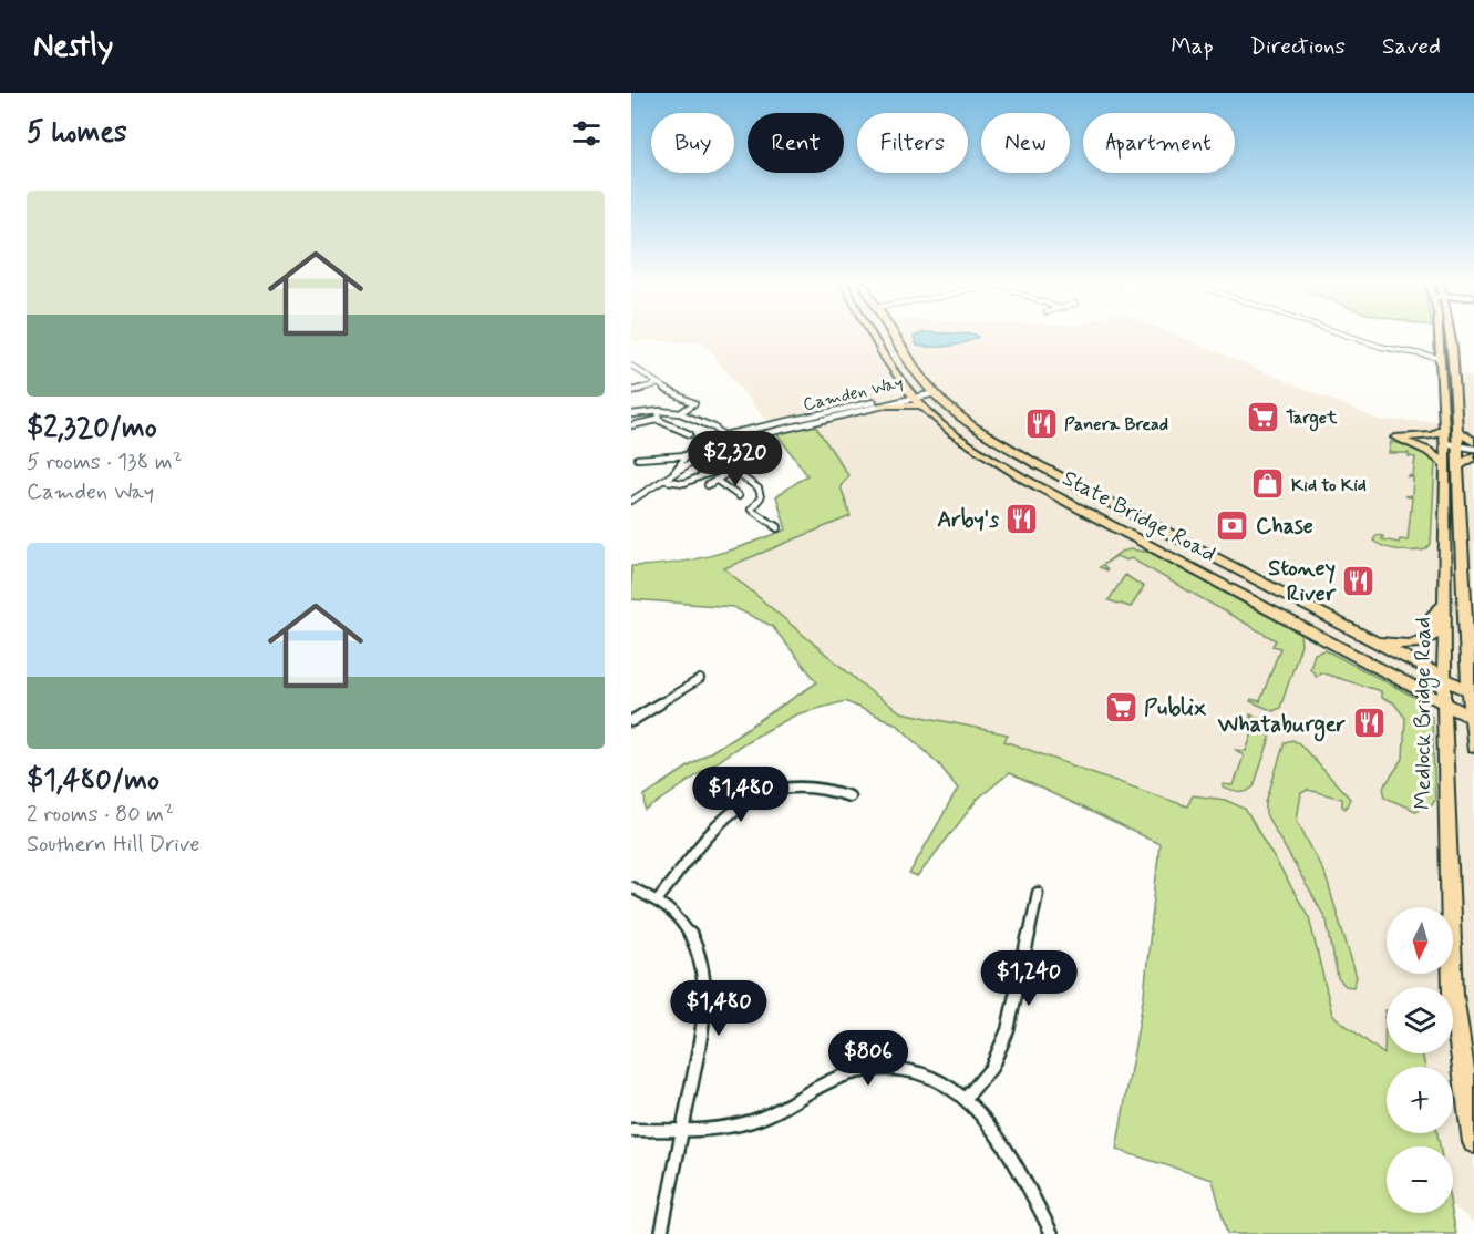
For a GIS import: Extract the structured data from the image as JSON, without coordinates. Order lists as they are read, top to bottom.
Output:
{
  "streets": {
    "highway": ["State Bridge Road", "Medlock Bridge Road"],
    "street": ["Camden Way"]
  },
  "crossings": [
    ["Camden Way", "State Bridge Road"],
    ["State Bridge Road", "Medlock Bridge Road"]
  ],
  "places": {
    "supermarket": ["Target", "Publix"],
    "restaurant": [
      "Panera Bread",
      "Arby's",
      "Stoney River",
      "Whataburger"
    ],
    "shop": ["Kid to Kid"],
    "bank": ["Chase"]
  },
  "north": "bottom",
  "page": {
    "header": "Nestly",
    "nav": ["Map", "Directions", "Saved"],
    "heading": "5 homes",
    "chip": [
      "Buy",
      "Rent",
      "Filters",
      "New",
      "Apartment"
    ],
    "list": [
      {
        "name": "$2,320/mo",
        "note": "5 rooms · 138 m² · Camden Way"
      },
      {
        "name": "$1,480/mo",
        "note": "2 rooms · 80 m² · Southern Hill Drive"
      }
    ],
    "price": [
      "$2,320",
      "$1,480",
      "$1,240",
      "$1,480",
      "$806"
    ],
    "map_buttons": ["+", "−"]
  }
}
